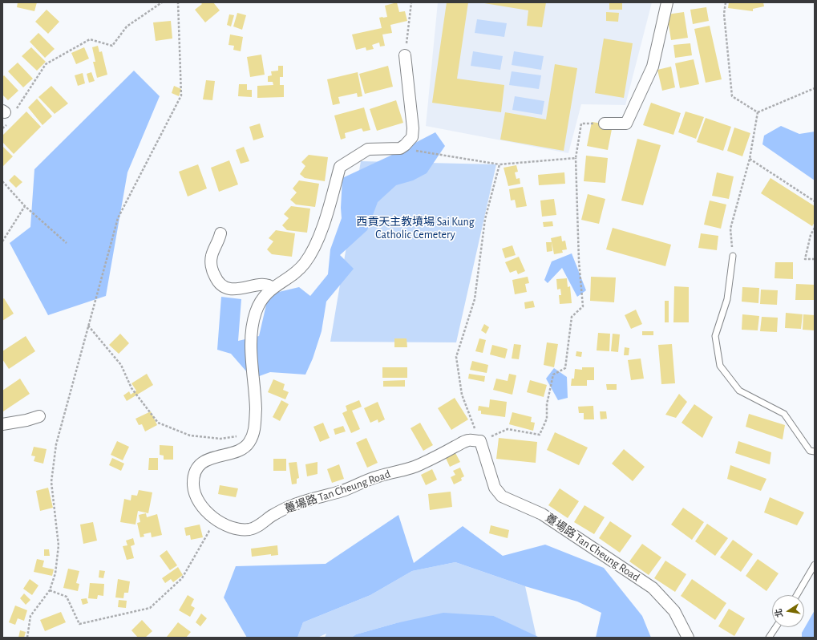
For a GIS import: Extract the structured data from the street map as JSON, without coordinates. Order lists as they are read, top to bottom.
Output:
{
  "streets": {
    "street": ["躉場路 Tan Cheung Road"]
  },
  "parks": ["西貢天主教墳場 Sai Kung Catholic Cemetery"],
  "north": "left"
}
